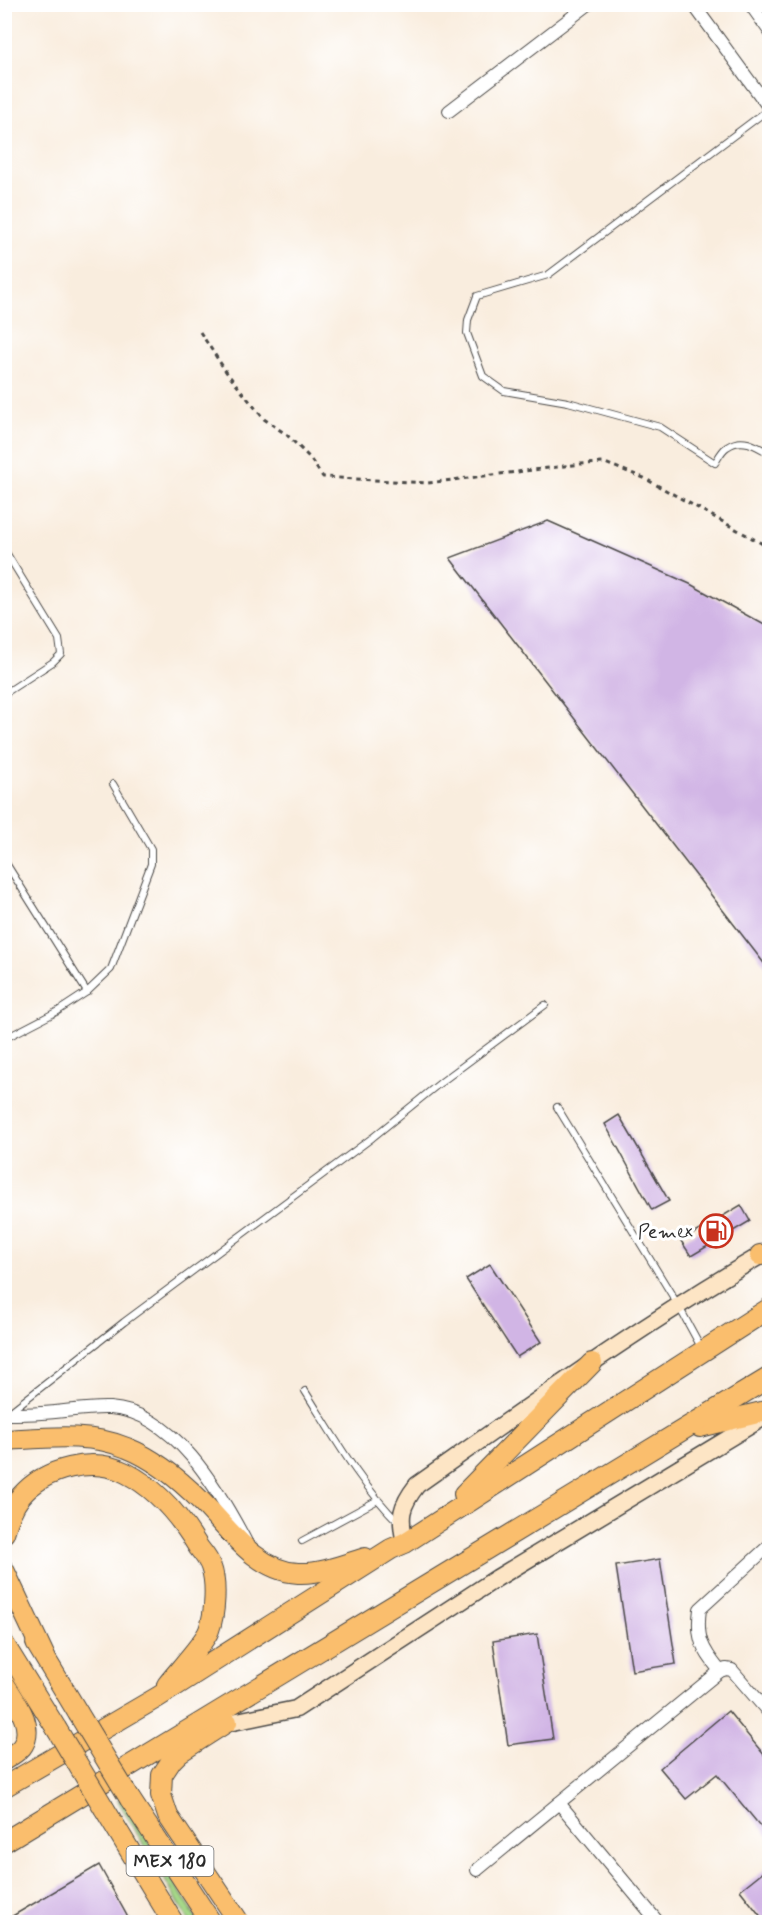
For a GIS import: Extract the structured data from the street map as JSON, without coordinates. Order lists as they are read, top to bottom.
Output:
{
  "streets": {
    "main road": ["MEX 180"]
  },
  "places": {
    "fuel station": ["Pemex"]
  }
}
